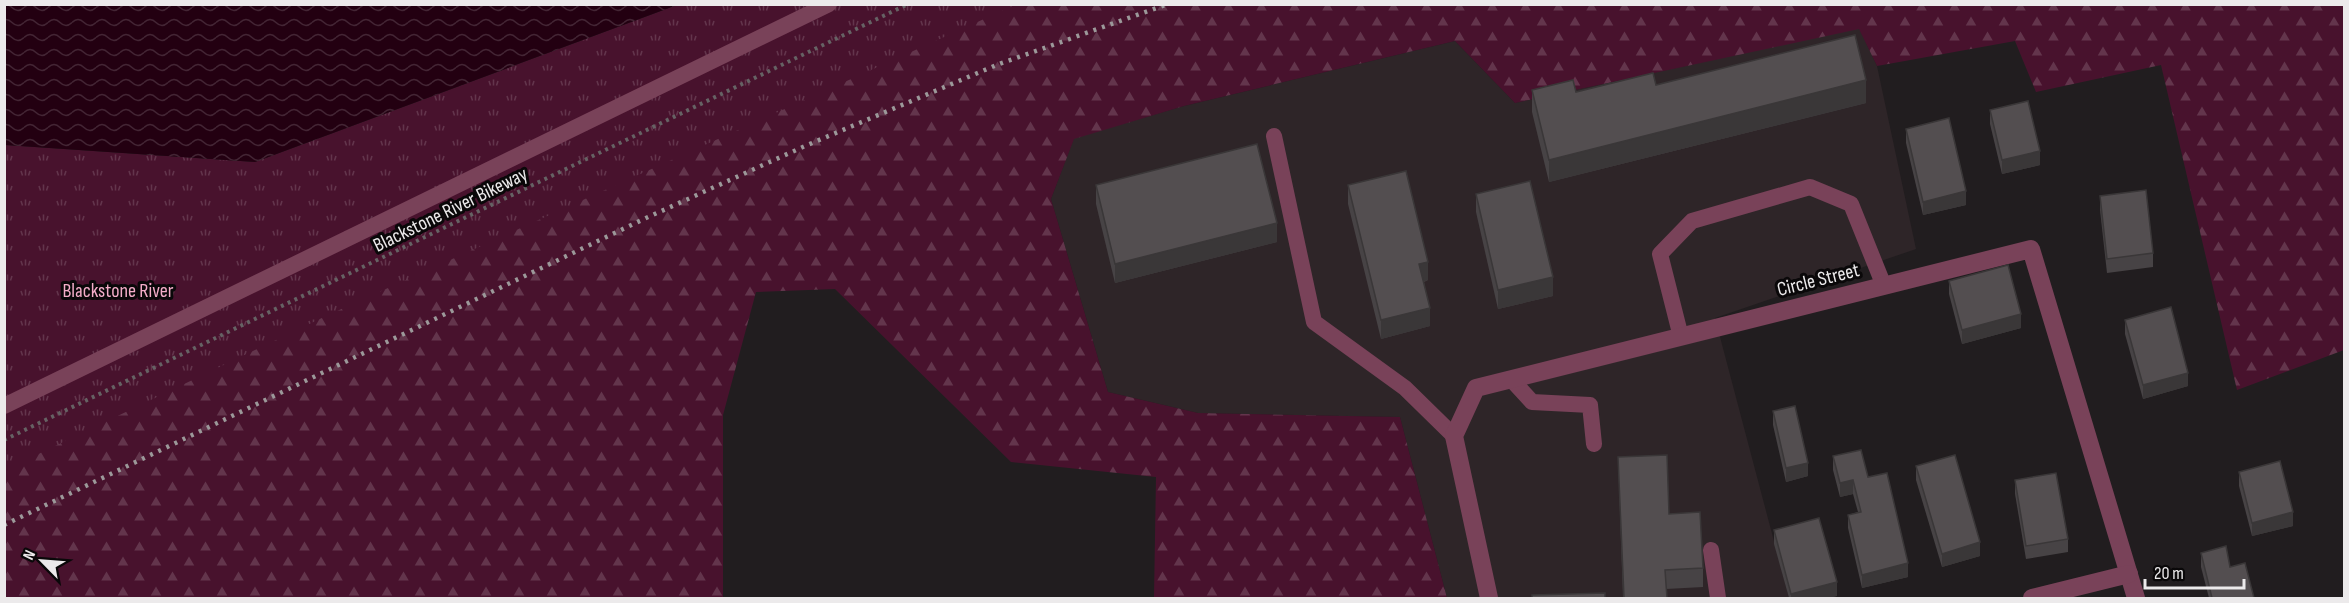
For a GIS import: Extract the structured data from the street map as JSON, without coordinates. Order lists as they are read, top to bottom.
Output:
{
  "streets": {
    "street": ["Circle Street"],
    "path": ["Blackstone River Bikeway"]
  },
  "parks": ["Blackstone River"],
  "scale_bar": "20 m",
  "north": "top left"
}
